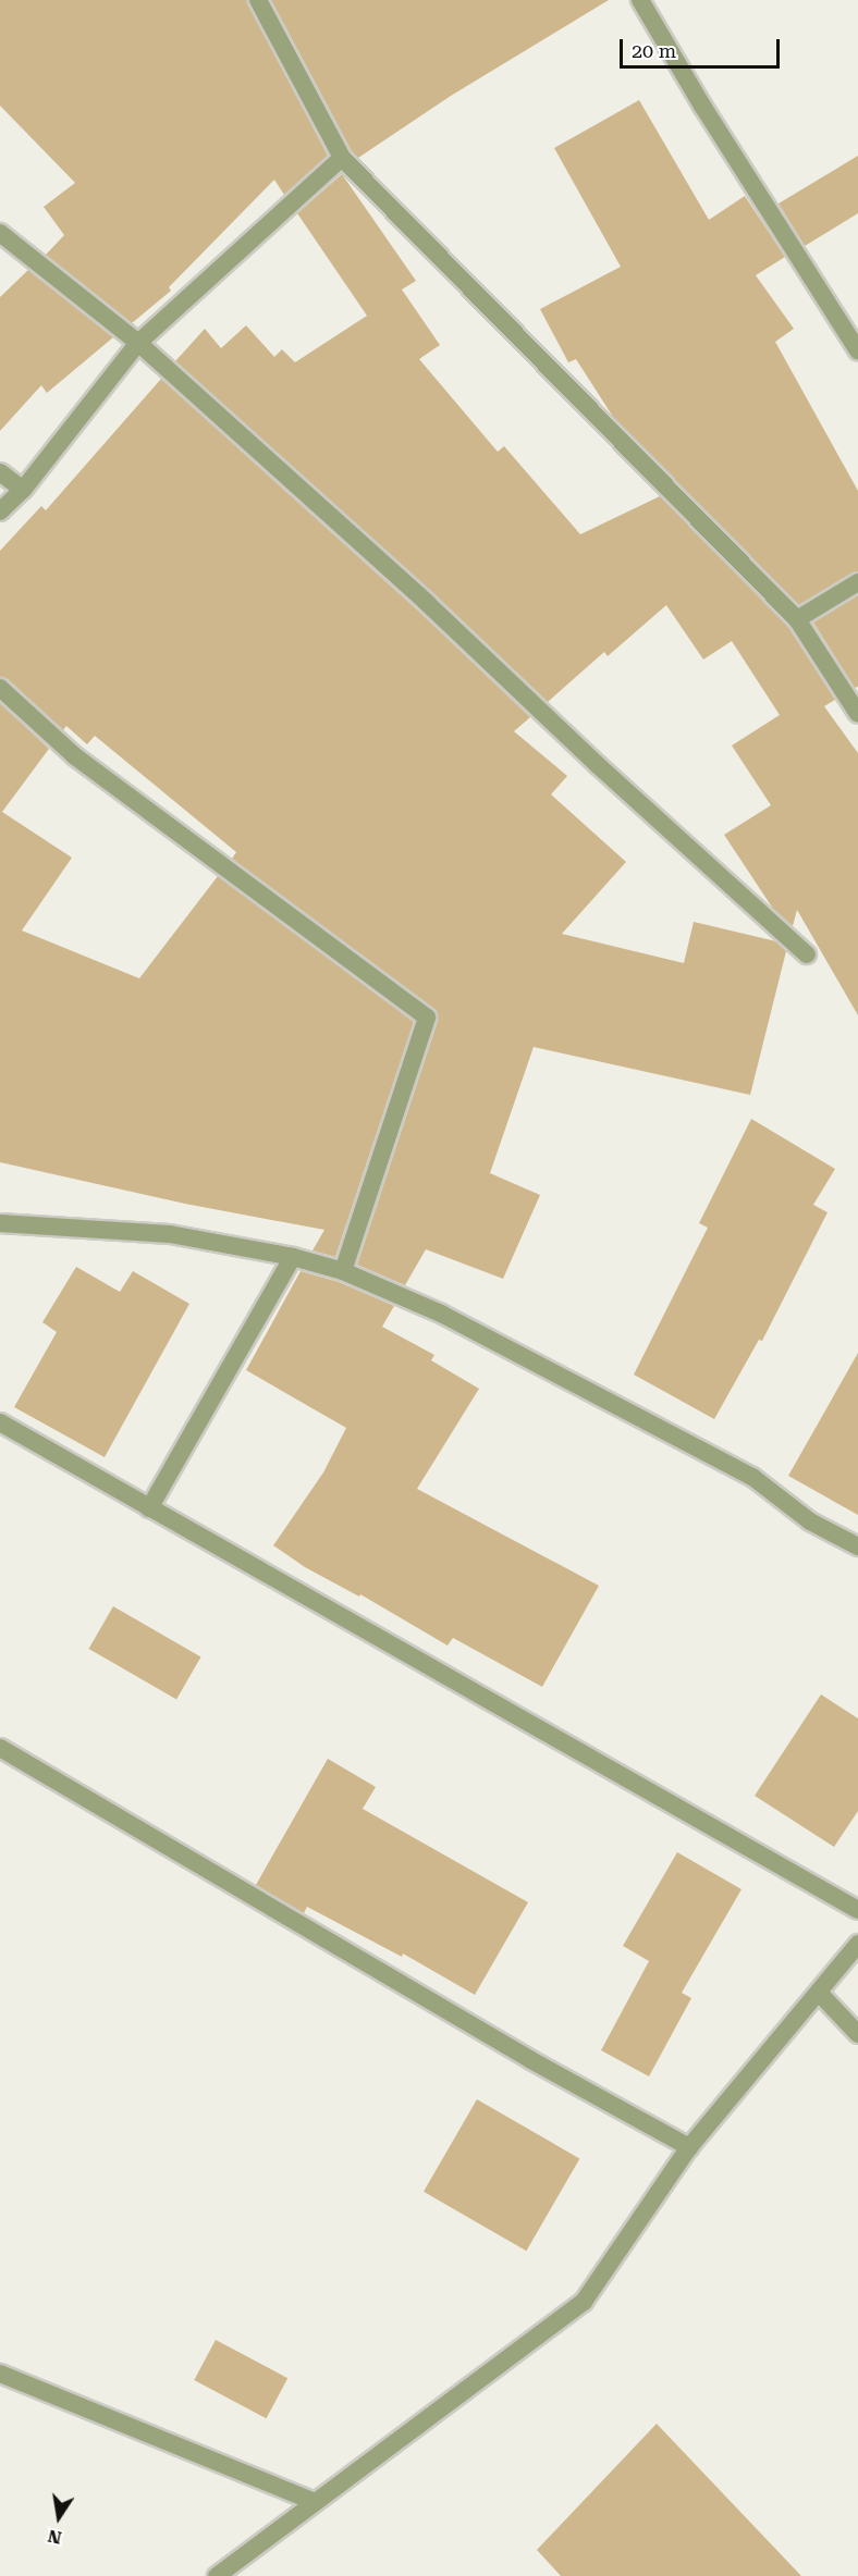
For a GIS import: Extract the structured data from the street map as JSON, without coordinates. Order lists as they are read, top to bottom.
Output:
{
  "scale_bar": "20 m",
  "north": "bottom"
}
